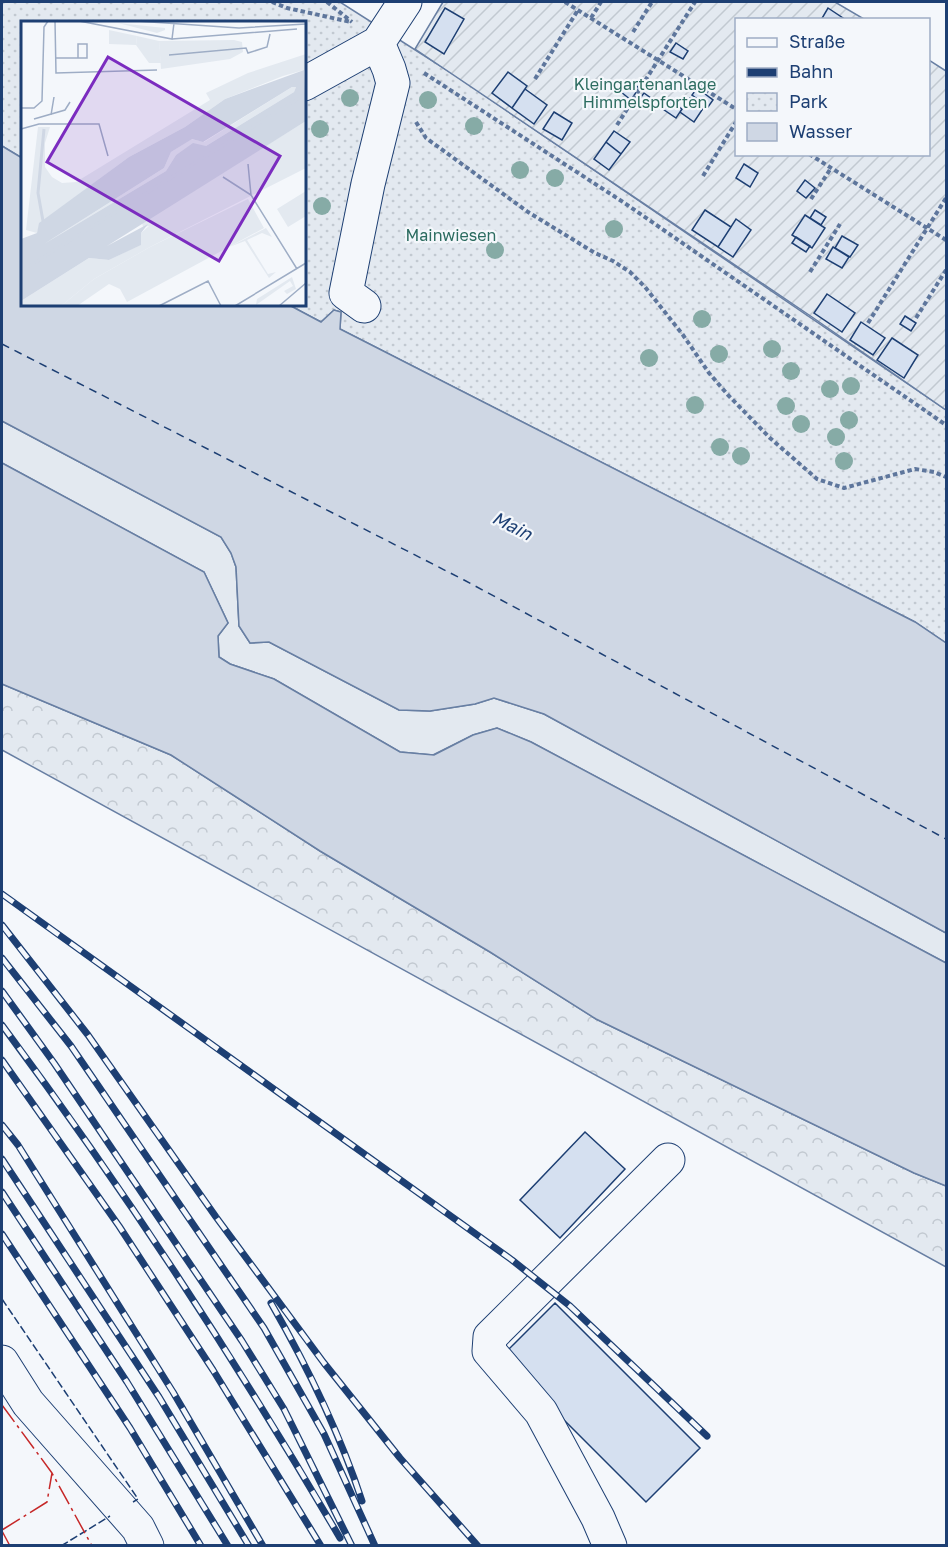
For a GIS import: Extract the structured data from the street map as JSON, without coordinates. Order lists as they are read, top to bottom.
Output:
{
  "water": ["Main"],
  "parks": ["Kleingartenanlage Himmelspforten", "Mainwiesen"],
  "legend": [
    "Straße",
    "Bahn",
    "Park",
    "Wasser"
  ]
}
